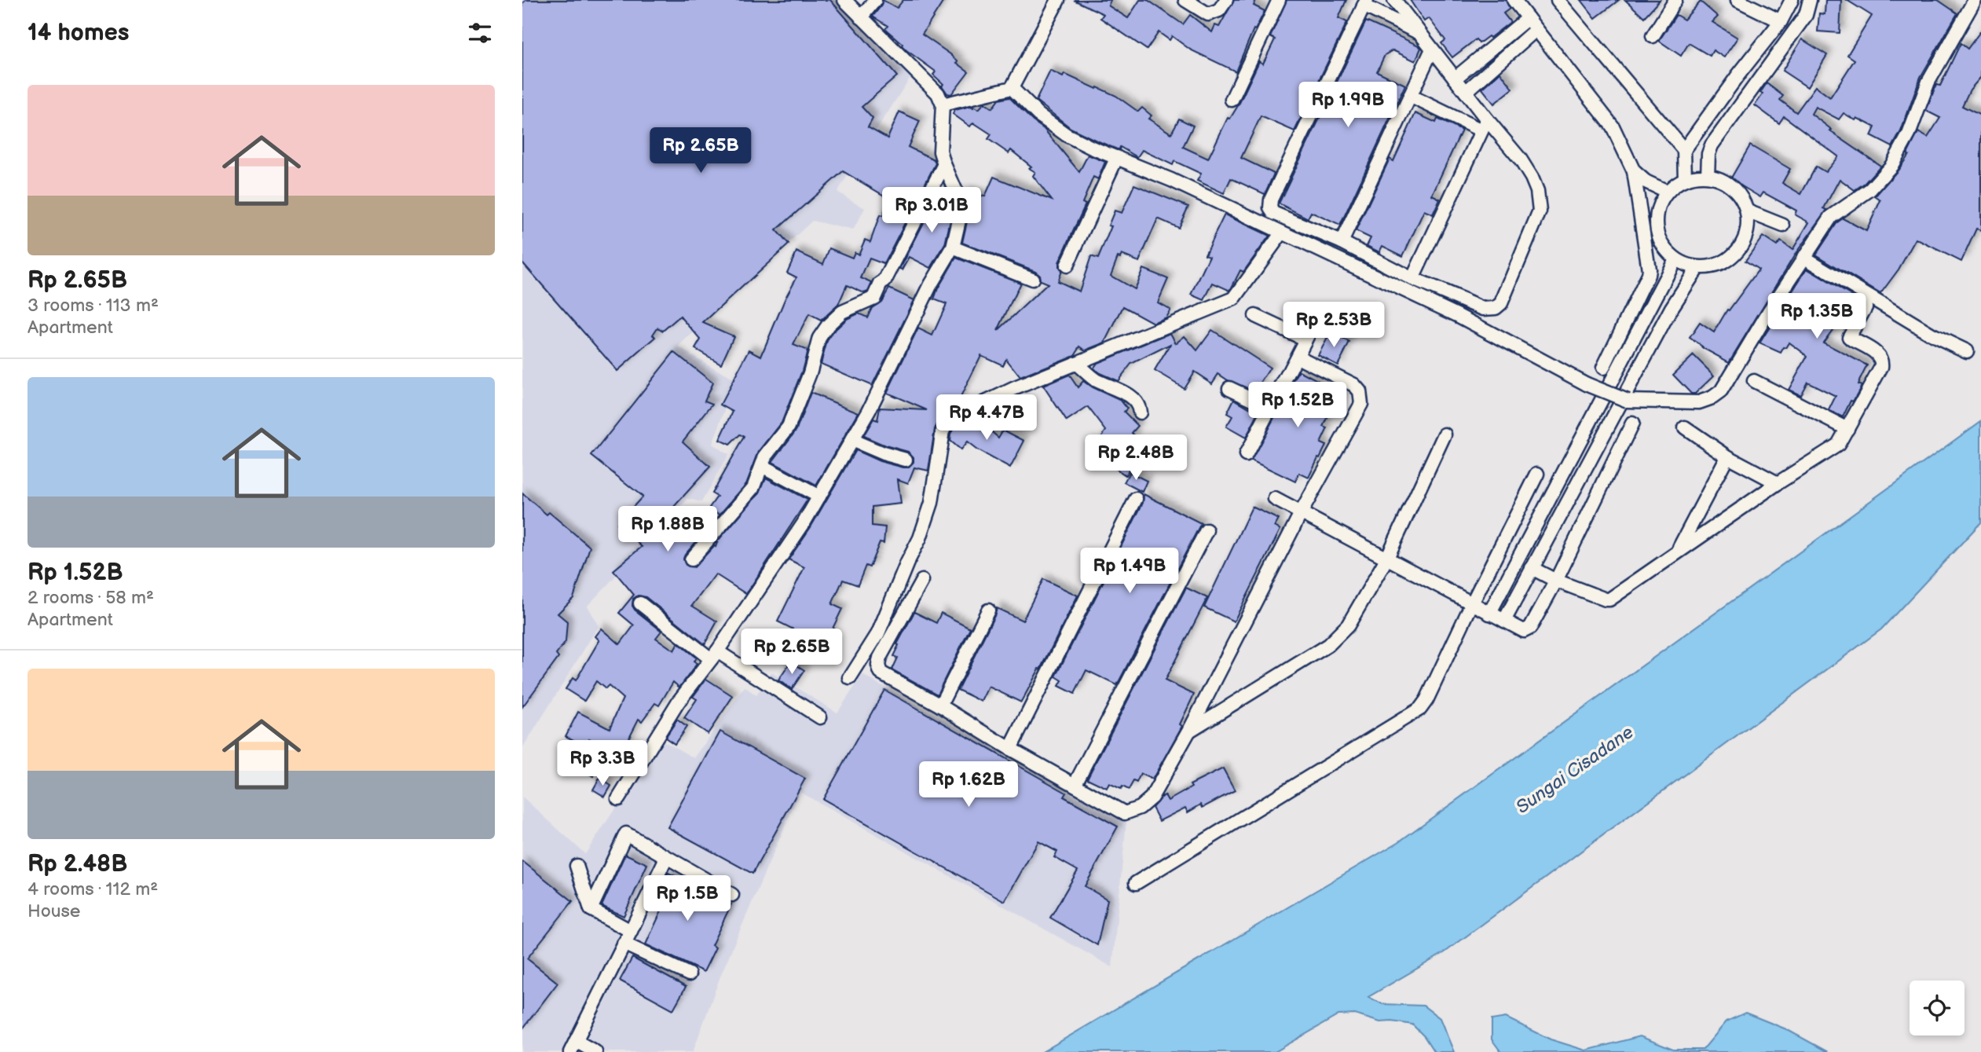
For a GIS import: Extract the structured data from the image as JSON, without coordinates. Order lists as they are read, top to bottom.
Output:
{
  "water": ["Sungai Cisadane"],
  "page": {
    "heading": "14 homes",
    "list": [
      {
        "name": "Rp 2.65B",
        "note": "3 rooms · 113 m² · Apartment"
      },
      {
        "name": "Rp 1.52B",
        "note": "2 rooms · 58 m² · Apartment"
      },
      {
        "name": "Rp 2.48B",
        "note": "4 rooms · 112 m² · House"
      }
    ],
    "price": [
      "Rp 1.99B",
      "Rp 2.65B",
      "Rp 3.01B",
      "Rp 1.35B",
      "Rp 2.53B",
      "Rp 1.52B",
      "Rp 4.47B",
      "Rp 2.48B",
      "Rp 1.88B",
      "Rp 1.49B",
      "Rp 2.65B",
      "Rp 3.3B",
      "Rp 1.62B",
      "Rp 1.5B"
    ]
  }
}
